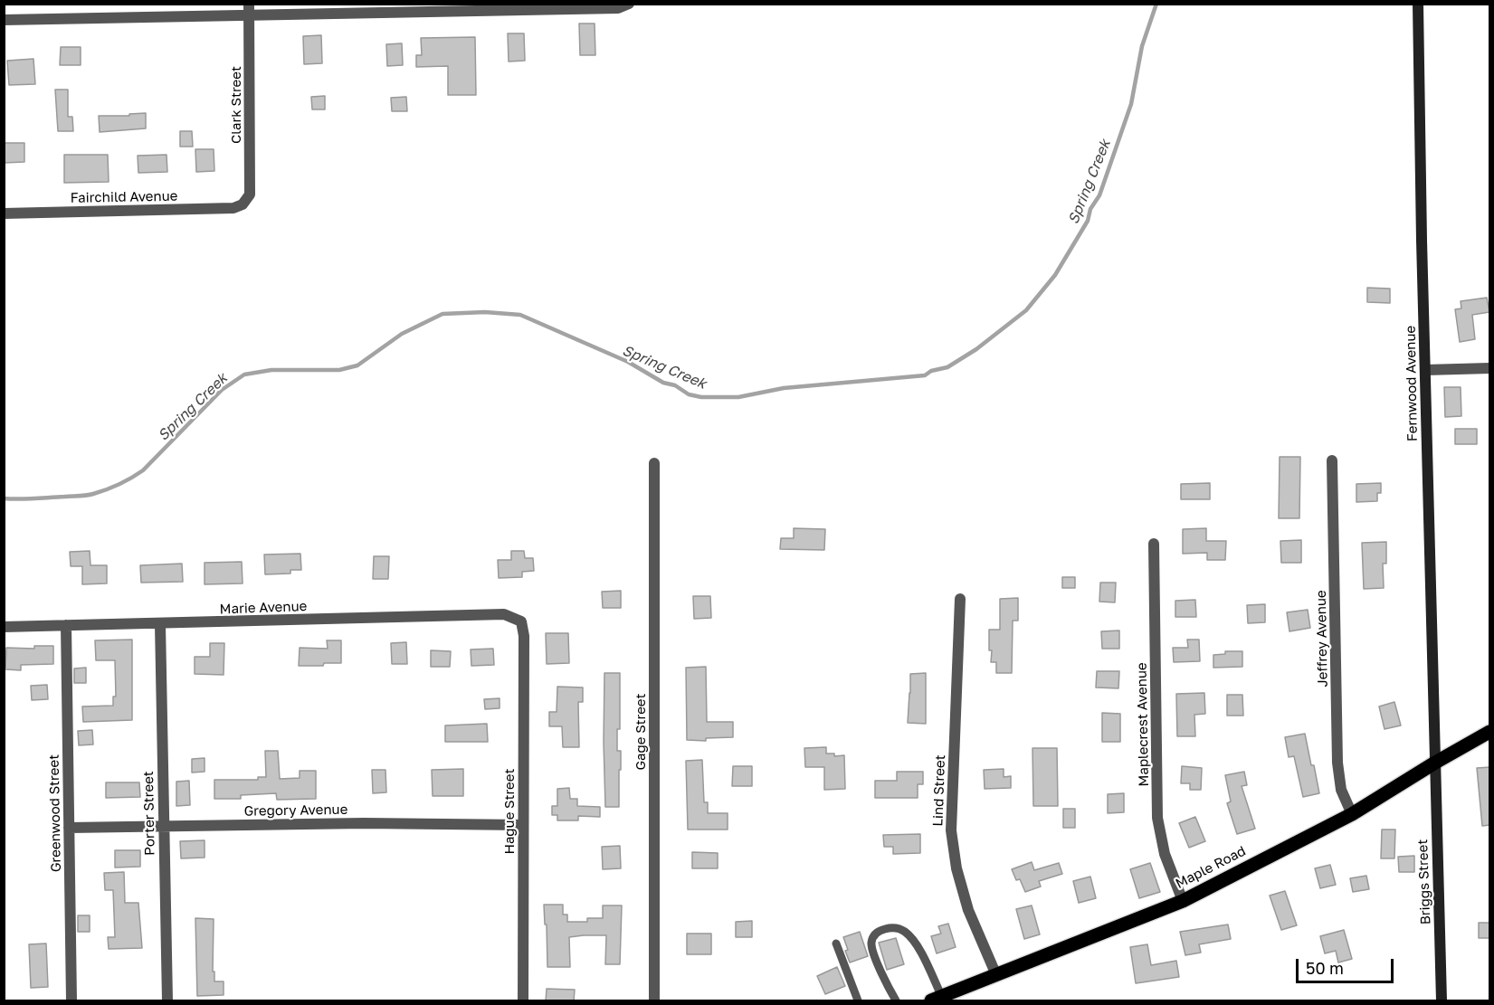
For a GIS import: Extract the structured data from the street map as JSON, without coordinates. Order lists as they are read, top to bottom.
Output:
{
  "streets": {
    "main road": ["Maple Road"],
    "street": [
      "Clark Street",
      "Fairchild Avenue",
      "Fernwood Avenue",
      "Marie Avenue",
      "Jeffrey Avenue",
      "Maplecrest Avenue",
      "Gage Street",
      "Lind Street",
      "Gregory Avenue",
      "Hague Street",
      "Greenwood Street",
      "Porter Street",
      "Briggs Street"
    ]
  },
  "crossings": [
    ["Clark Street", "Fairchild Avenue"],
    ["Fernwood Avenue", "Maple Road"],
    ["Fernwood Avenue", "Briggs Street"],
    ["Marie Avenue", "Hague Street"],
    ["Marie Avenue", "Greenwood Street"],
    ["Marie Avenue", "Porter Street"],
    ["Jeffrey Avenue", "Maple Road"],
    ["Maplecrest Avenue", "Maple Road"],
    ["Lind Street", "Maple Road"],
    ["Gregory Avenue", "Hague Street"],
    ["Gregory Avenue", "Greenwood Street"],
    ["Gregory Avenue", "Porter Street"],
    ["Maple Road", "Briggs Street"]
  ],
  "water": ["Spring Creek"],
  "scale_bar": "50 m"
}
